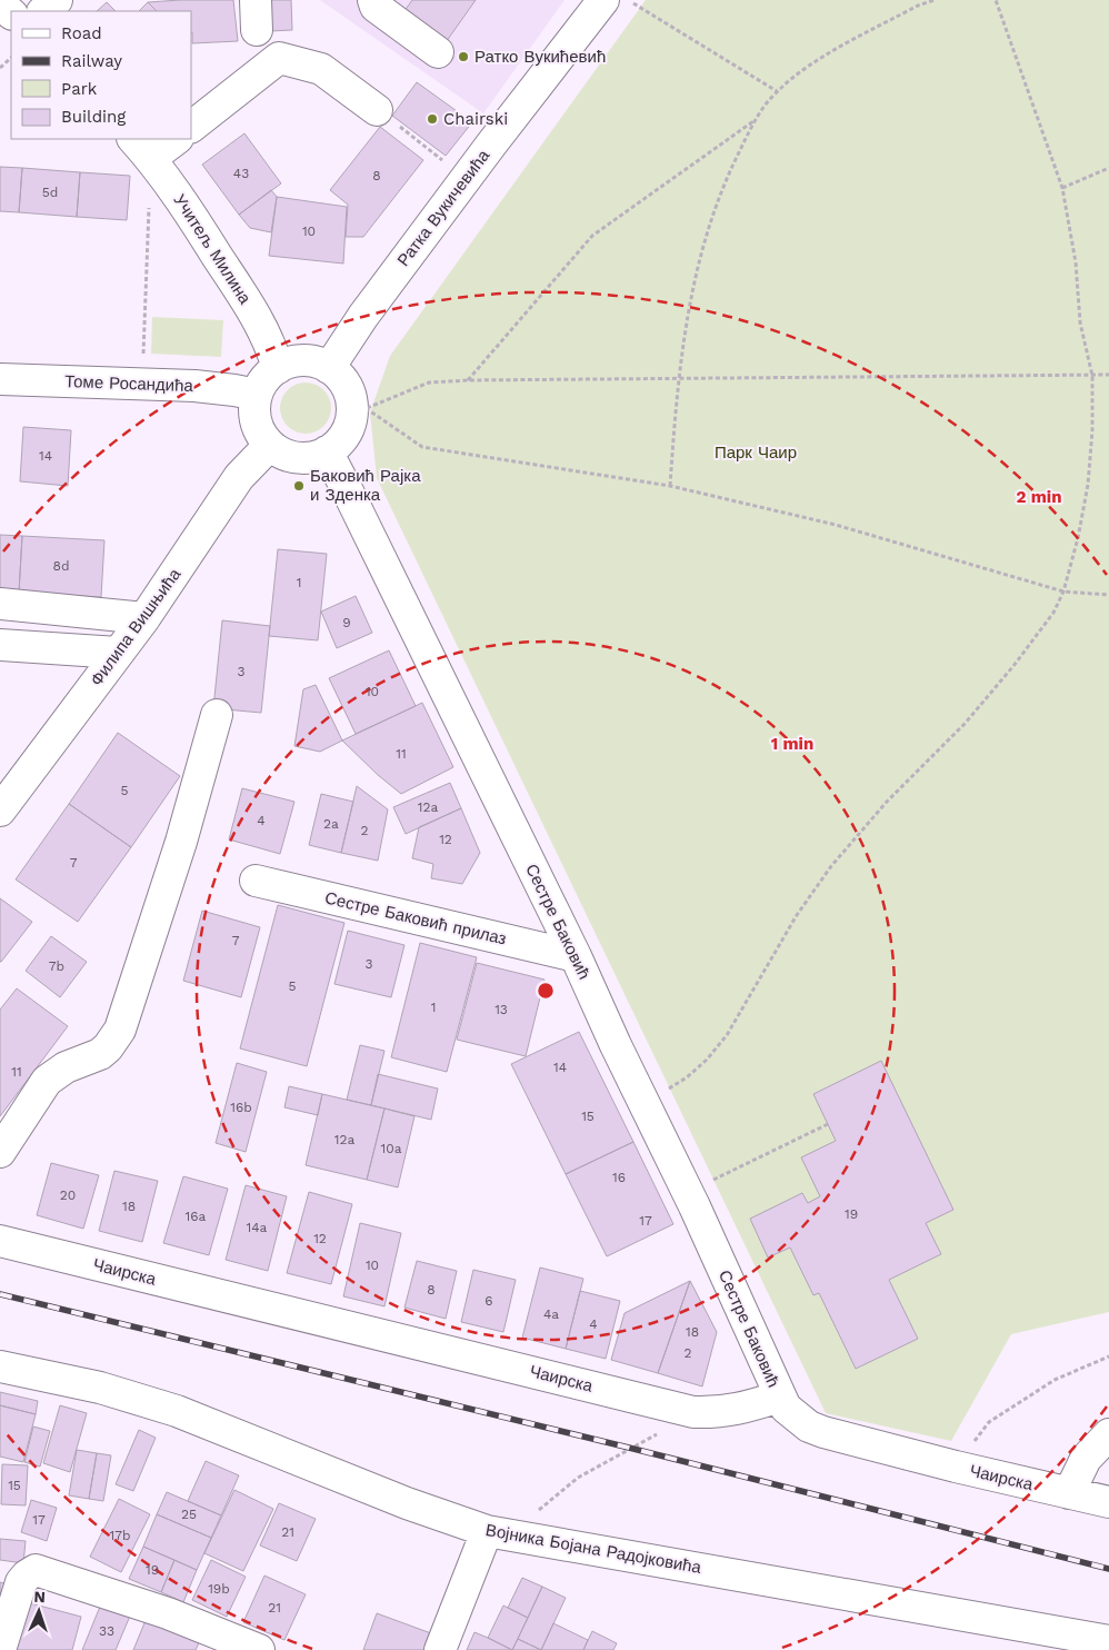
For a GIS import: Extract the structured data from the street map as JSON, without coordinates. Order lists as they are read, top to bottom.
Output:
{
  "streets": {
    "street": [
      "Ратка Вукичевића",
      "Учитељ Милина",
      "Томе Росандића",
      "Филипа Вишњића",
      "Сестре Баковић прилаз",
      "Сестре Баковић",
      "Чаирска",
      "Војника Бојана Радојковића"
    ]
  },
  "crossings": [
    ["Ратка Вукичевића", "Учитељ Милина"],
    ["Ратка Вукичевића", "Томе Росандића"],
    ["Ратка Вукичевића", "Филипа Вишњића"],
    ["Ратка Вукичевића", "Сестре Баковић"],
    ["Учитељ Милина", "Томе Росандића"],
    ["Учитељ Милина", "Филипа Вишњића"],
    ["Учитељ Милина", "Сестре Баковић"],
    ["Томе Росандића", "Филипа Вишњића"],
    ["Томе Росандића", "Сестре Баковић"],
    ["Филипа Вишњића", "Сестре Баковић"],
    ["Сестре Баковић прилаз", "Сестре Баковић"],
    ["Сестре Баковић", "Чаирска"]
  ],
  "parks": ["Парк Чаир"],
  "places": ["Ратко Вукићевић", "Chairski", "Баковић Рајка и Зденка"],
  "house_numbers": [
    "43",
    "8",
    "5d",
    "10",
    "14",
    "8d",
    "1",
    "9",
    "3",
    "10",
    "11",
    "5",
    "12a",
    "4",
    "2a",
    "2",
    "12",
    "7",
    "7",
    "3",
    "7b",
    "5",
    "1",
    "13",
    "14",
    "11",
    "16b",
    "15",
    "12a",
    "10a",
    "16",
    "20",
    "18",
    "19",
    "16a",
    "17",
    "14a",
    "12",
    "10",
    "8",
    "6",
    "4a",
    "4",
    "18",
    "2",
    "15",
    "25",
    "17",
    "21",
    "17b",
    "19",
    "19b",
    "21",
    "33"
  ],
  "legend": [
    "Road",
    "Railway",
    "Park",
    "Building"
  ],
  "north": "top",
  "rings": ["2 min", "1 min"]
}
